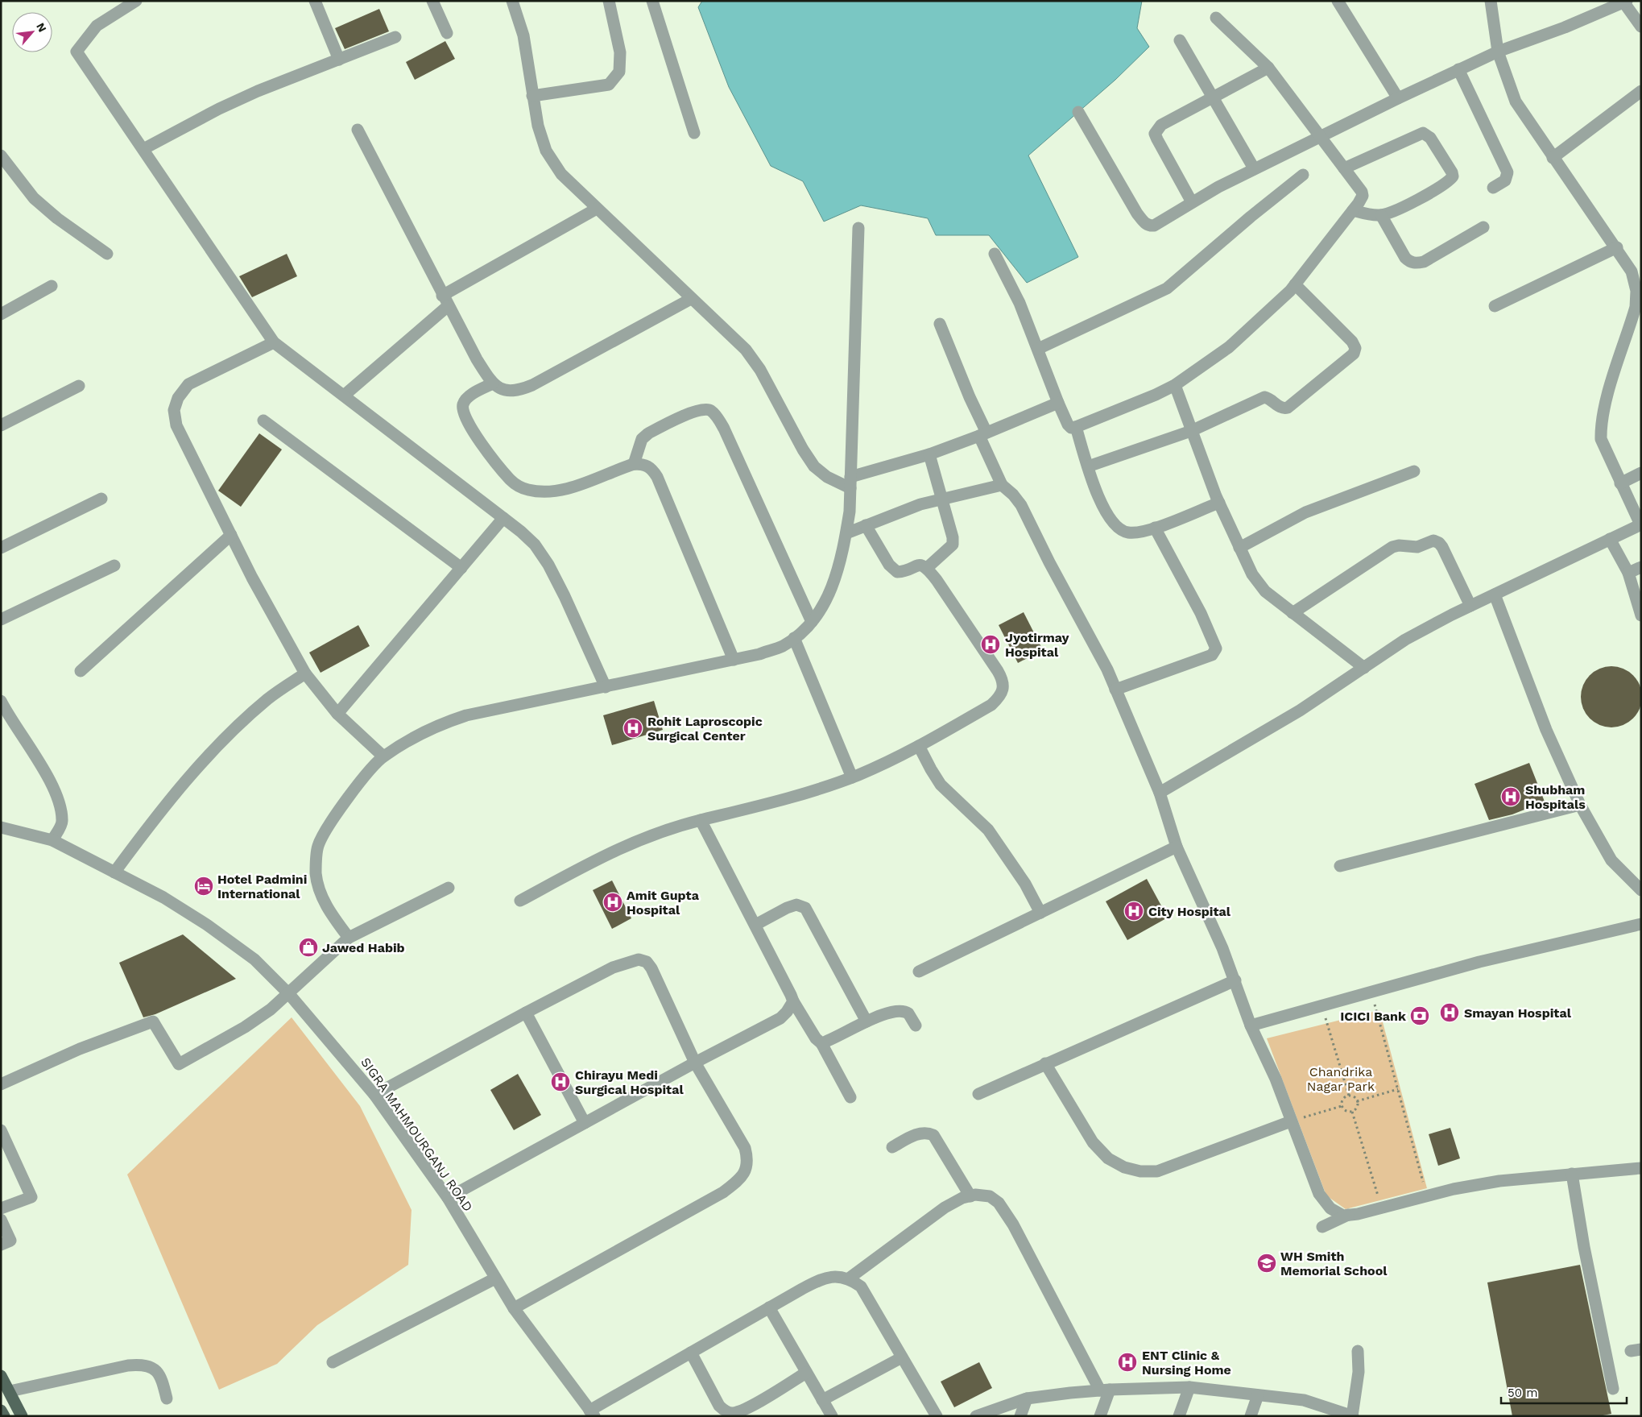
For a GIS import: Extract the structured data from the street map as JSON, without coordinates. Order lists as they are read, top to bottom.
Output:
{
  "streets": {
    "street": ["SIGRA MAHMOURGANJ ROAD"]
  },
  "parks": ["Chandrika Nagar Park"],
  "places": {
    "hospital": [
      "Jyotirmay Hospital",
      "Rohit Laproscopic Surgical Center",
      "Shubham Hospitals",
      "Amit Gupta Hospital",
      "City Hospital",
      "Smayan Hospital",
      "Chirayu Medi Surgical Hospital",
      "ENT Clinic & Nursing Home"
    ],
    "hotel": ["Hotel Padmini International"],
    "shop": ["Jawed Habib"],
    "bank": ["ICICI Bank"],
    "school or university": ["WH Smith Memorial School"]
  },
  "scale_bar": "50 m",
  "north": "top right"
}
